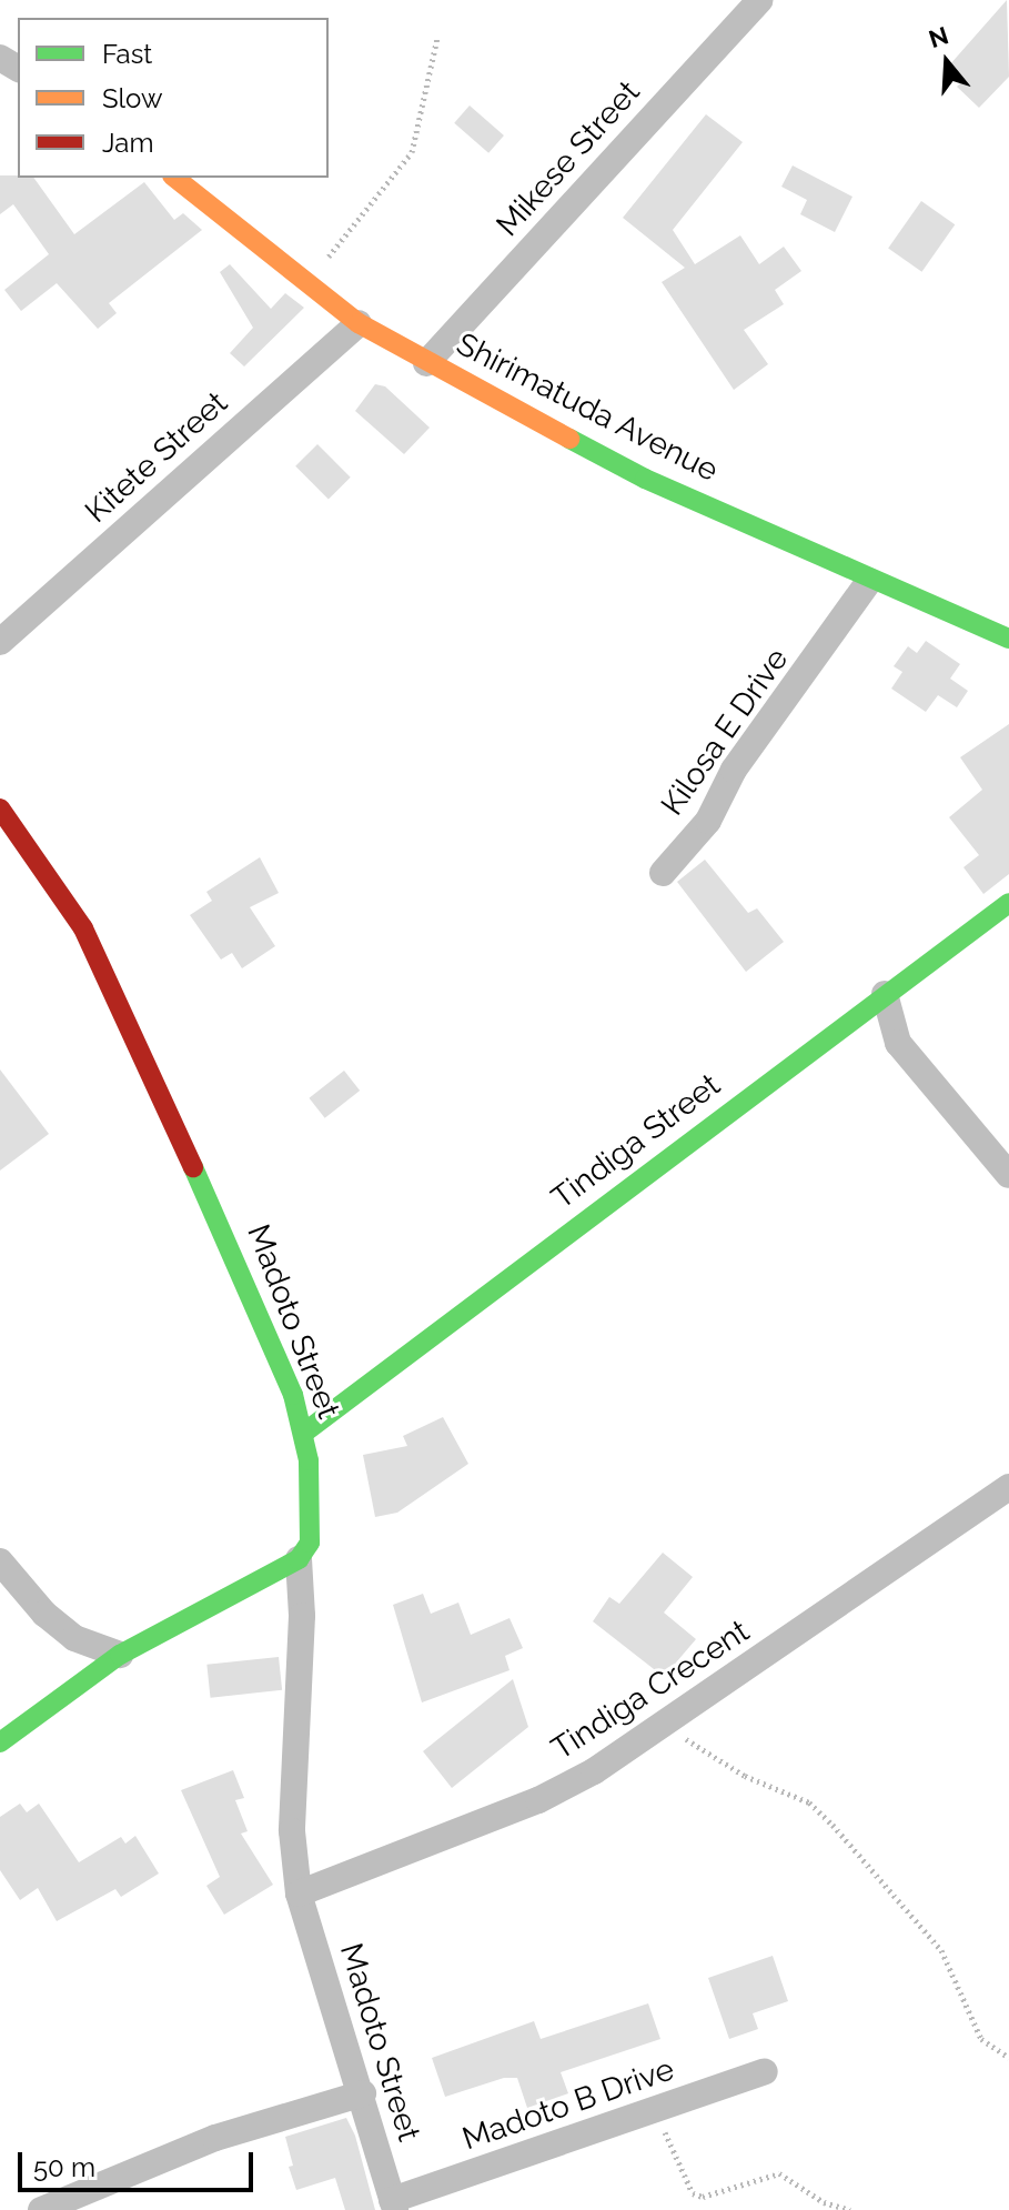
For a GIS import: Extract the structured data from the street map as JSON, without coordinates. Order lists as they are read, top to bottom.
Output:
{
  "streets": {
    "street": [
      "Mikese Street",
      "Shirimatuda Avenue",
      "Kitete Street",
      "Kilosa E Drive",
      "Tindiga Street",
      "Madoto Street",
      "Tindiga Crecent",
      "Madoto B Drive"
    ]
  },
  "crossings": [
    ["Mikese Street", "Shirimatuda Avenue"],
    ["Shirimatuda Avenue", "Kitete Street"],
    ["Shirimatuda Avenue", "Kilosa E Drive"],
    ["Tindiga Street", "Madoto Street"],
    ["Madoto Street", "Tindiga Crecent"],
    ["Madoto Street", "Madoto B Drive"]
  ],
  "legend": ["Fast", "Slow", "Jam"],
  "scale_bar": "50 m",
  "north": "top"
}
